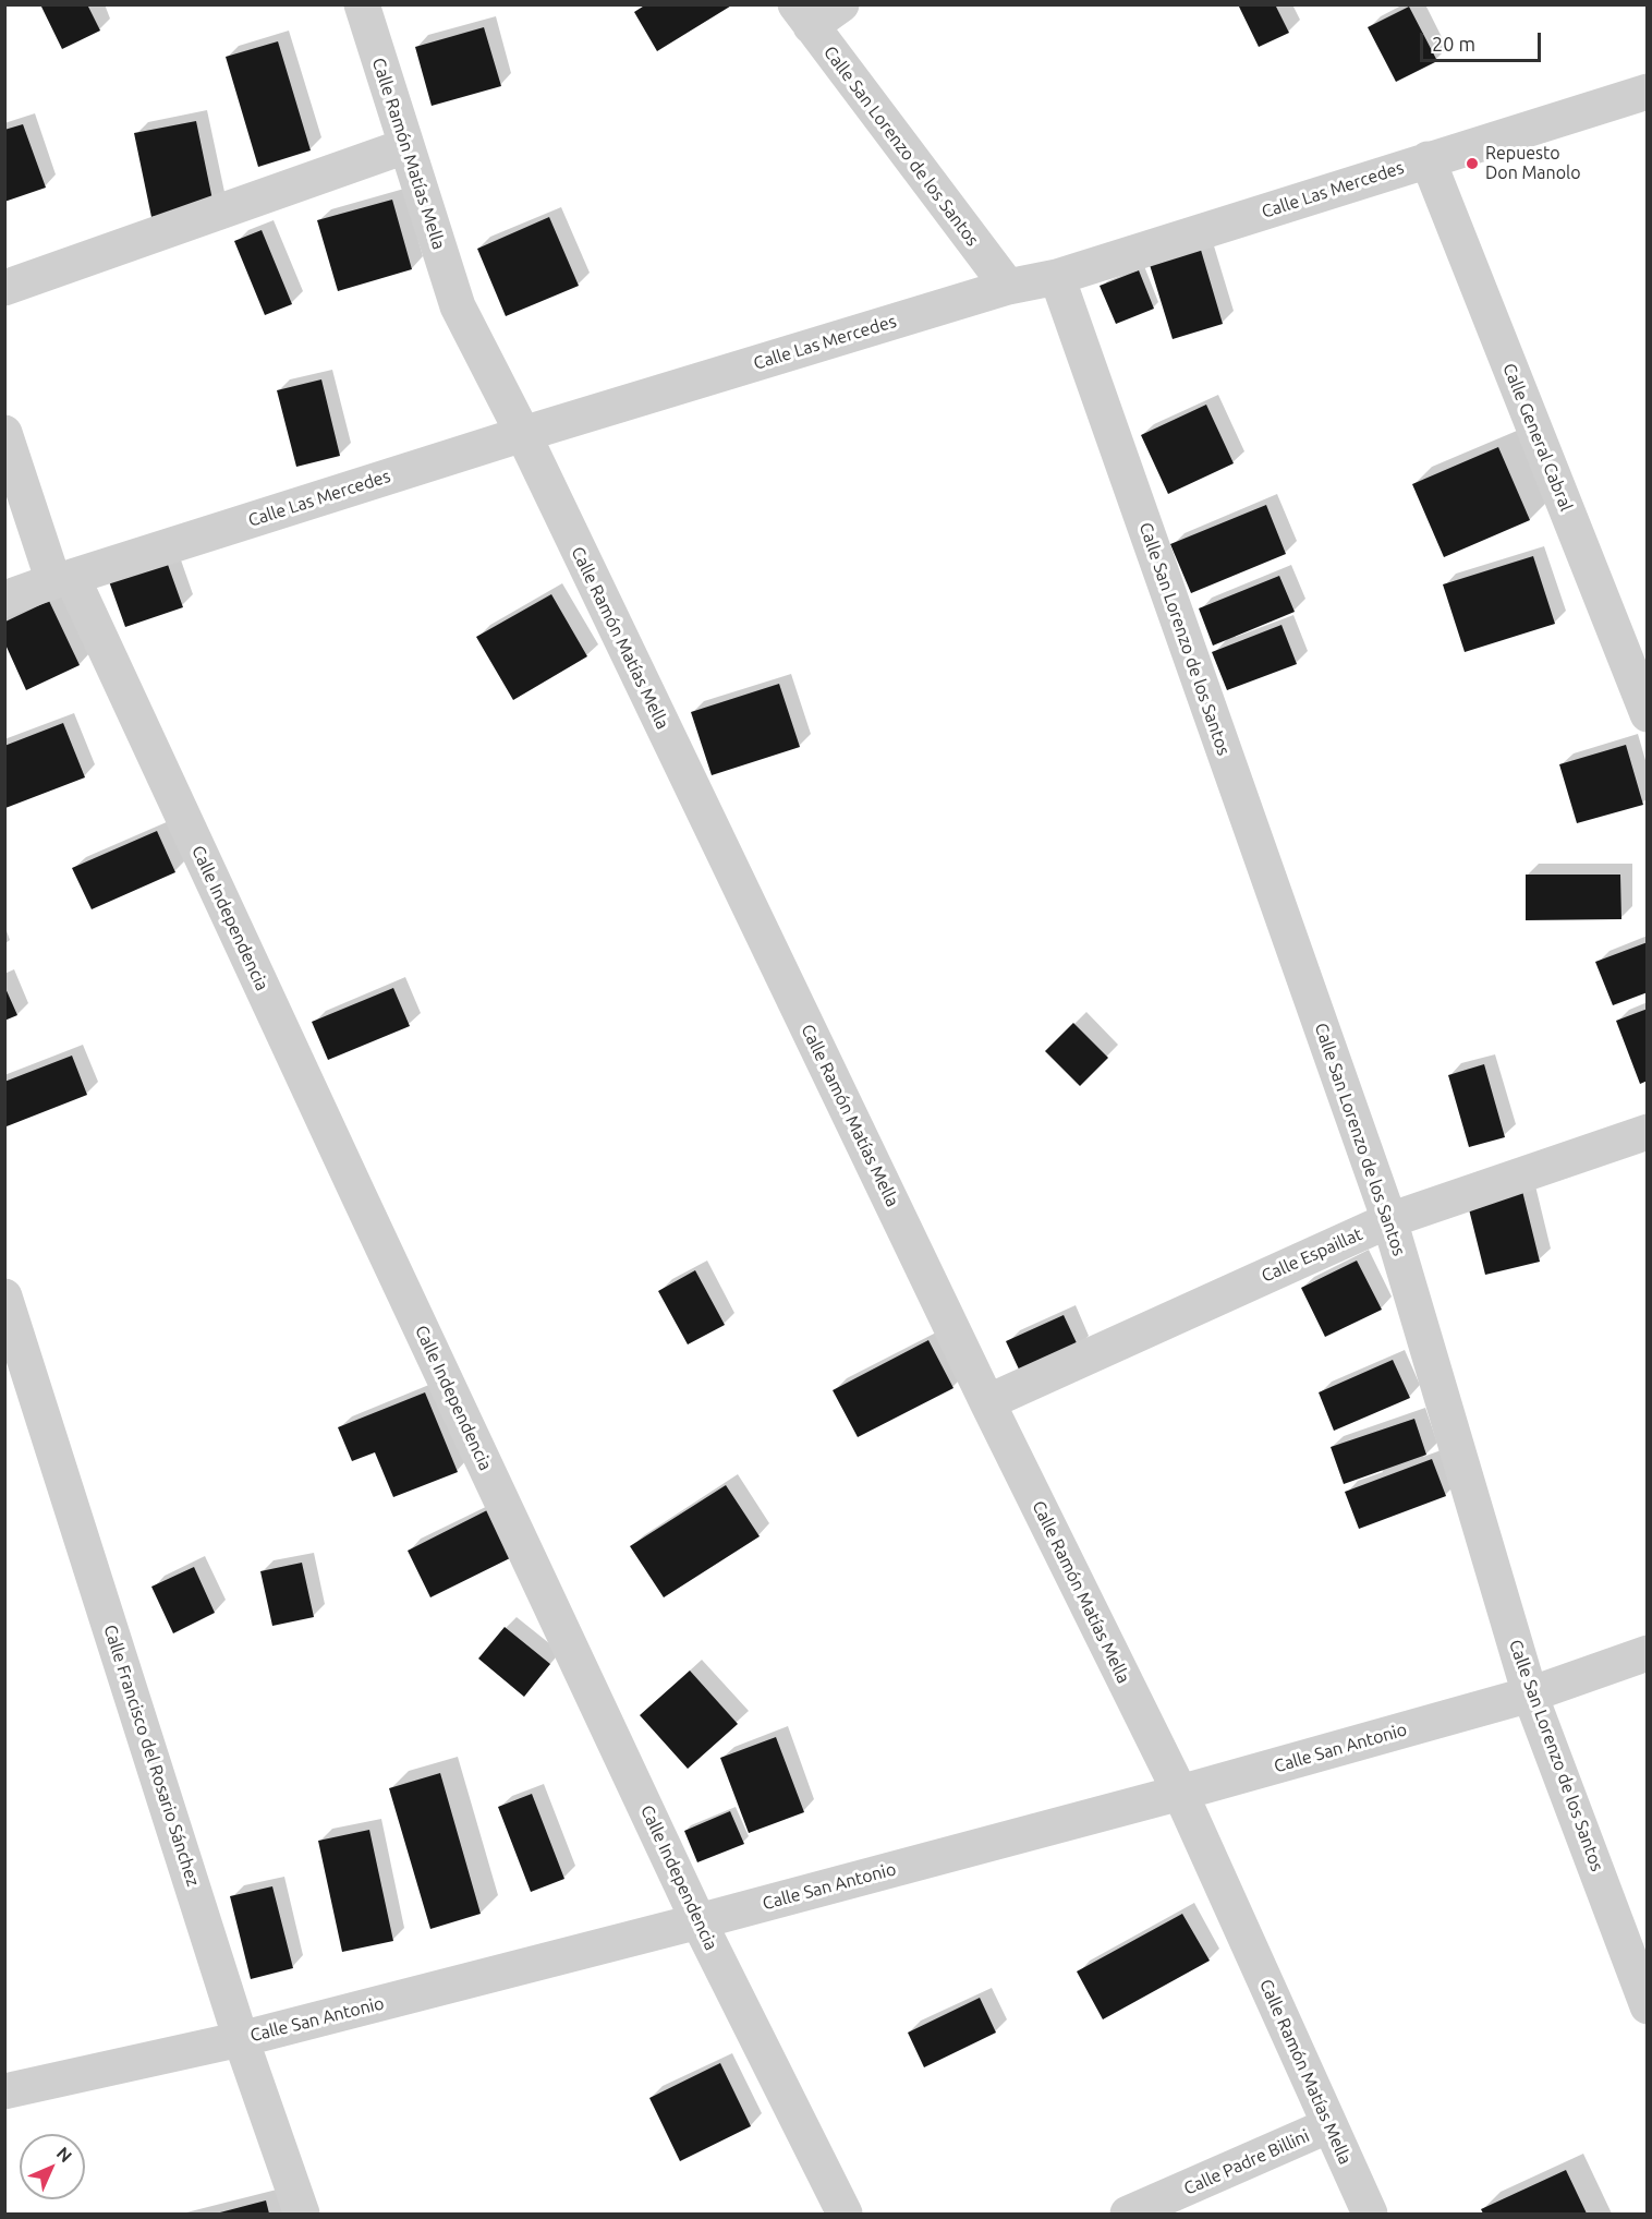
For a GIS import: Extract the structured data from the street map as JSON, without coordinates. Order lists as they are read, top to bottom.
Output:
{
  "streets": {
    "street": [
      "Calle San Lorenzo de los Santos",
      "Calle Ramón Matías Mella",
      "Calle Las Mercedes",
      "Calle General Cabral",
      "Calle Independencia",
      "Calle Espaillat",
      "Calle San Antonio",
      "Calle Francisco del Rosario Sánchez",
      "Calle Padre Billini"
    ]
  },
  "crossings": [
    ["Calle San Lorenzo de los Santos", "Calle Las Mercedes"],
    ["Calle San Lorenzo de los Santos", "Calle Espaillat"],
    ["Calle San Lorenzo de los Santos", "Calle San Antonio"],
    ["Calle Ramón Matías Mella", "Calle Las Mercedes"],
    ["Calle Ramón Matías Mella", "Calle Espaillat"],
    ["Calle Ramón Matías Mella", "Calle San Antonio"],
    ["Calle Ramón Matías Mella", "Calle Padre Billini"],
    ["Calle Las Mercedes", "Calle General Cabral"],
    ["Calle Las Mercedes", "Calle Independencia"],
    ["Calle Independencia", "Calle San Antonio"],
    ["Calle San Antonio", "Calle Francisco del Rosario Sánchez"]
  ],
  "places": ["Repuesto Don Manolo"],
  "scale_bar": "20 m",
  "north": "top right"
}
